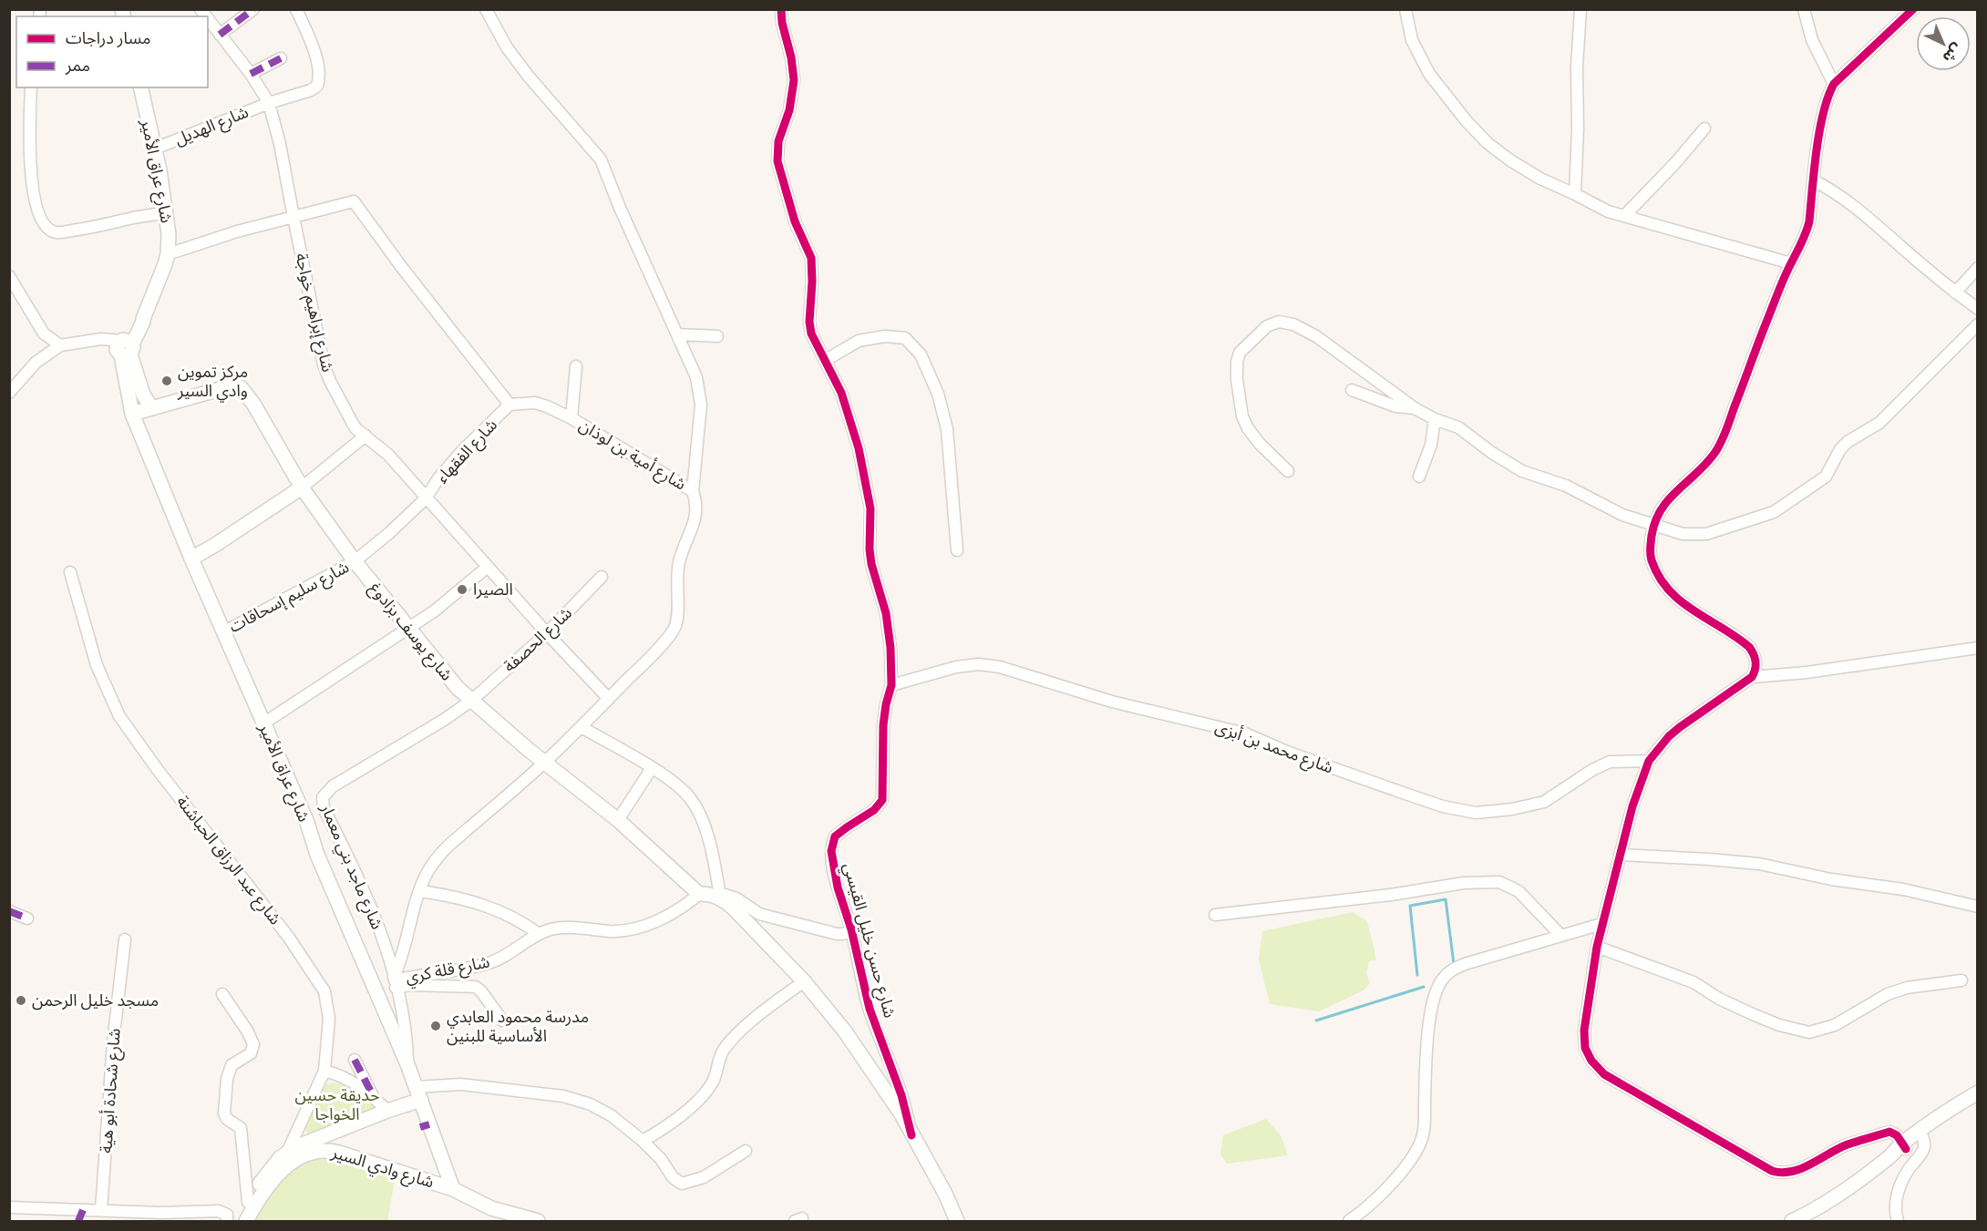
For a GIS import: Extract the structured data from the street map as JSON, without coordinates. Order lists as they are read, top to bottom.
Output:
{
  "streets": {
    "main road": [
      "شارع عراق الأمير",
      "شارع يوسف بزادوغ",
      "شارع حسن خليل القيسي",
      "شارع وادي السير"
    ],
    "street": [
      "شارع الهديل",
      "شارع إبراهيم خواجة",
      "شارع الفقهاء",
      "شارع أمية بن لوذان",
      "شارع سليم إسحاقات",
      "شارع الحصفة",
      "شارع محمد بن أبزى",
      "شارع عبد الرزاق الحباشنة",
      "شارع ماجد بني معمار",
      "شارع قلة كري",
      "شارع شحادة أبو هية"
    ]
  },
  "crossings": [
    ["شارع الهديل", "شارع عراق الأمير"],
    ["شارع الهديل", "شارع إبراهيم خواجة"],
    ["شارع عراق الأمير", "شارع سليم إسحاقات"],
    ["شارع عراق الأمير", "شارع قلة كري"],
    ["شارع عراق الأمير", "شارع وادي السير"],
    ["شارع إبراهيم خواجة", "شارع الفقهاء"],
    ["شارع إبراهيم خواجة", "شارع أمية بن لوذان"],
    ["شارع إبراهيم خواجة", "شارع الحصفة"],
    ["شارع الفقهاء", "شارع أمية بن لوذان"],
    ["شارع الفقهاء", "شارع سليم إسحاقات"],
    ["شارع الفقهاء", "شارع يوسف بزادوغ"],
    ["شارع أمية بن لوذان", "شارع يوسف بزادوغ"],
    ["شارع أمية بن لوذان", "شارع ماجد بني معمار"],
    ["شارع أمية بن لوذان", "شارع قلة كري"],
    ["شارع سليم إسحاقات", "شارع يوسف بزادوغ"],
    ["شارع يوسف بزادوغ", "شارع الحصفة"],
    ["شارع يوسف بزادوغ", "شارع ماجد بني معمار"],
    ["شارع يوسف بزادوغ", "شارع قلة كري"],
    ["شارع الحصفة", "شارع ماجد بني معمار"],
    ["شارع محمد بن أبزى", "شارع حسن خليل القيسي"],
    ["شارع عبد الرزاق الحباشنة", "شارع وادي السير"],
    ["شارع ماجد بني معمار", "شارع قلة كري"]
  ],
  "parks": ["حديقة حسين الخواجا"],
  "places": [
    "مركز تموين وادي السير",
    "الصيرا",
    "مسجد خليل الرحمن",
    "مدرسة محمود العابدي الأساسية للبنين"
  ],
  "legend": ["مسار دراجات", "ممر"],
  "north": "bottom right"
}
